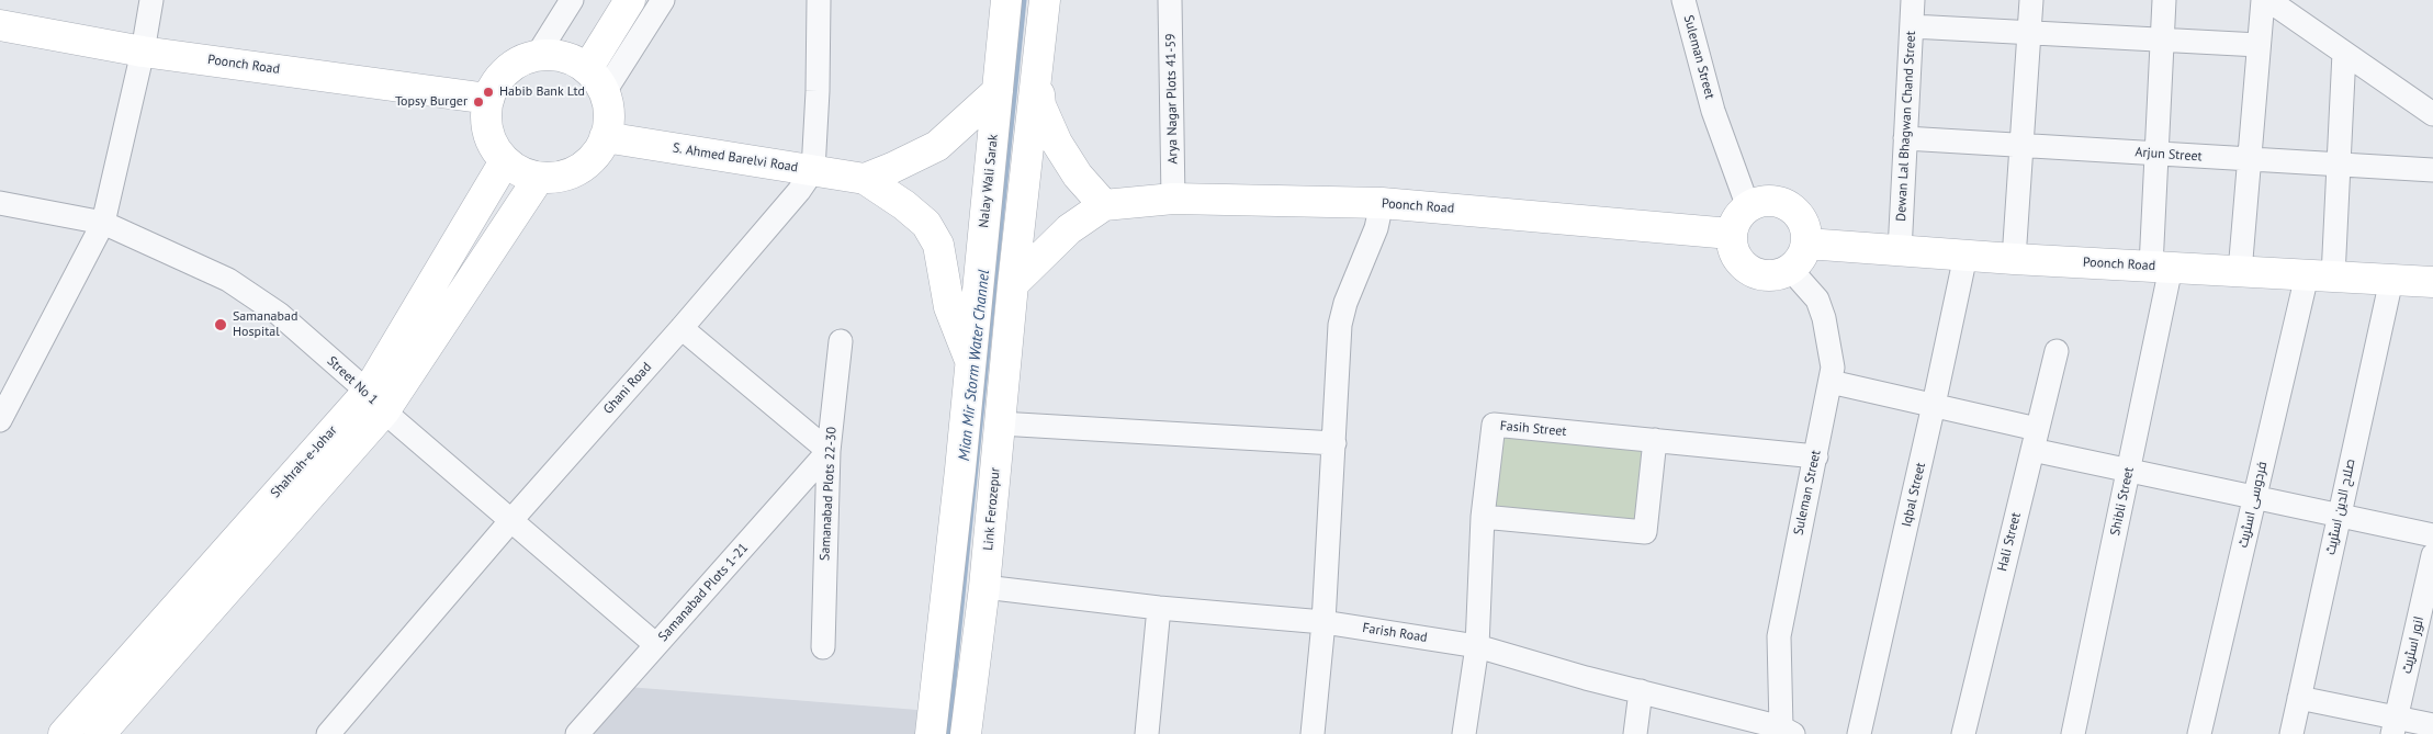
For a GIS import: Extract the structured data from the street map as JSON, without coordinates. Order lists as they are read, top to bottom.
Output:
{
  "streets": {
    "main road": [
      "Poonch Road",
      "S. Ahmed Barelvi Road",
      "Nalay Wali Sarak",
      "Shahrah-e-Johar",
      "Link Ferozepur"
    ],
    "street": [
      "Suleman Street",
      "Arya Nagar Plots 41-59",
      "Dewan Lal Bhagwan Chand Street",
      "Arjun Street",
      "Street No 1",
      "Ghani Road",
      "Fasih Street",
      "Samanabad Plots 22-30",
      "Iqbal Street",
      "Shibli Street",
      "فردوسی اسٹریٹ",
      "صلاح الدین اسٹریٹ",
      "Hali Street",
      "Samanabad Plots 1-21",
      "Farish Road",
      "انور اسٹریٹ"
    ]
  },
  "crossings": [
    ["Suleman Street", "Poonch Road"],
    ["Suleman Street", "Fasih Street"],
    ["Suleman Street", "Farish Road"],
    ["Poonch Road", "Arya Nagar Plots 41-59"],
    ["Poonch Road", "Dewan Lal Bhagwan Chand Street"],
    ["Poonch Road", "S. Ahmed Barelvi Road"],
    ["Poonch Road", "Shahrah-e-Johar"],
    ["Poonch Road", "Iqbal Street"],
    ["Poonch Road", "Shibli Street"],
    ["Poonch Road", "فردوسی اسٹریٹ"],
    ["Poonch Road", "صلاح الدین اسٹریٹ"],
    ["Poonch Road", "Link Ferozepur"],
    ["Dewan Lal Bhagwan Chand Street", "Arjun Street"],
    ["Arjun Street", "Shibli Street"],
    ["Arjun Street", "فردوسی اسٹریٹ"],
    ["S. Ahmed Barelvi Road", "Nalay Wali Sarak"],
    ["S. Ahmed Barelvi Road", "Ghani Road"],
    ["S. Ahmed Barelvi Road", "Shahrah-e-Johar"],
    ["Street No 1", "Ghani Road"],
    ["Street No 1", "Shahrah-e-Johar"],
    ["Street No 1", "Samanabad Plots 1-21"],
    ["Fasih Street", "Farish Road"],
    ["Samanabad Plots 22-30", "Samanabad Plots 1-21"],
    ["Link Ferozepur", "Farish Road"]
  ],
  "water": ["Mian Mir Storm Water Channel"],
  "places": ["Habib Bank Ltd", "Topsy Burger", "Samanabad Hospital"]
}
